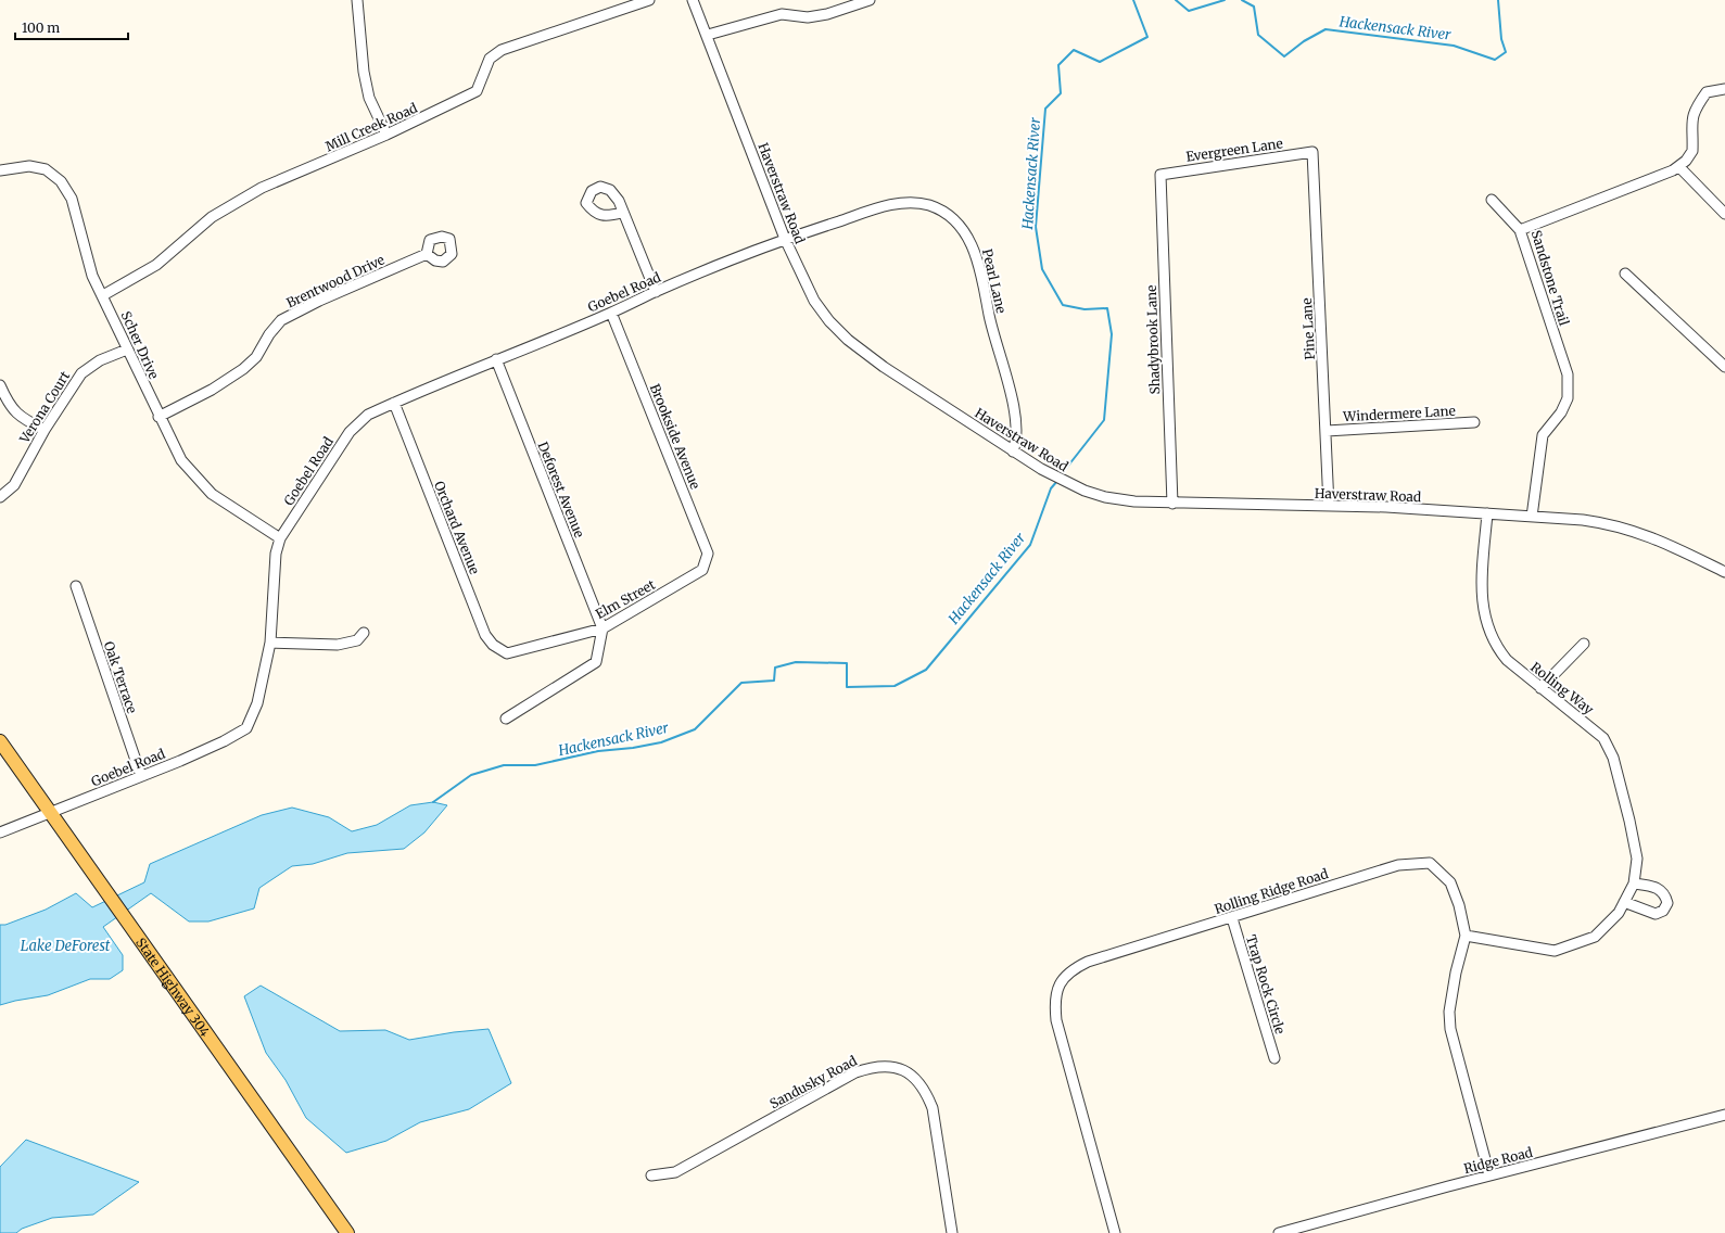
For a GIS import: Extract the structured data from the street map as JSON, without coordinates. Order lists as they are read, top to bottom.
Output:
{
  "streets": {
    "main road": ["State Highway 304"],
    "street": [
      "Mill Creek Road",
      "Evergreen Lane",
      "Haverstraw Road",
      "Sandstone Trail",
      "Brentwood Drive",
      "Pearl Lane",
      "Goebel Road",
      "Pine Lane",
      "Shadybrook Lane",
      "Scher Drive",
      "Verona Court",
      "Windermere Lane",
      "Brookside Avenue",
      "Deforest Avenue",
      "Orchard Avenue",
      "Elm Street",
      "Oak Terrace",
      "Rolling Way",
      "Rolling Ridge Road",
      "Trap Rock Circle",
      "Sandusky Road",
      "Ridge Road"
    ]
  },
  "crossings": [
    ["Mill Creek Road", "Scher Drive"],
    ["Evergreen Lane", "Pine Lane"],
    ["Evergreen Lane", "Shadybrook Lane"],
    ["Haverstraw Road", "Sandstone Trail"],
    ["Haverstraw Road", "Pearl Lane"],
    ["Haverstraw Road", "Goebel Road"],
    ["Haverstraw Road", "Pine Lane"],
    ["Haverstraw Road", "Shadybrook Lane"],
    ["Haverstraw Road", "Rolling Way"],
    ["Brentwood Drive", "Scher Drive"],
    ["Pearl Lane", "Goebel Road"],
    ["Goebel Road", "Scher Drive"],
    ["Goebel Road", "Brookside Avenue"],
    ["Goebel Road", "Deforest Avenue"],
    ["Goebel Road", "Orchard Avenue"],
    ["Goebel Road", "Oak Terrace"],
    ["Goebel Road", "State Highway 304"],
    ["Pine Lane", "Windermere Lane"],
    ["Scher Drive", "Verona Court"],
    ["Brookside Avenue", "Elm Street"],
    ["Deforest Avenue", "Elm Street"],
    ["Orchard Avenue", "Elm Street"],
    ["Rolling Way", "Rolling Ridge Road"],
    ["Rolling Ridge Road", "Trap Rock Circle"],
    ["Rolling Ridge Road", "Ridge Road"]
  ],
  "water": ["Hackensack River", "Lake DeForest"],
  "scale_bar": "100 m"
}
